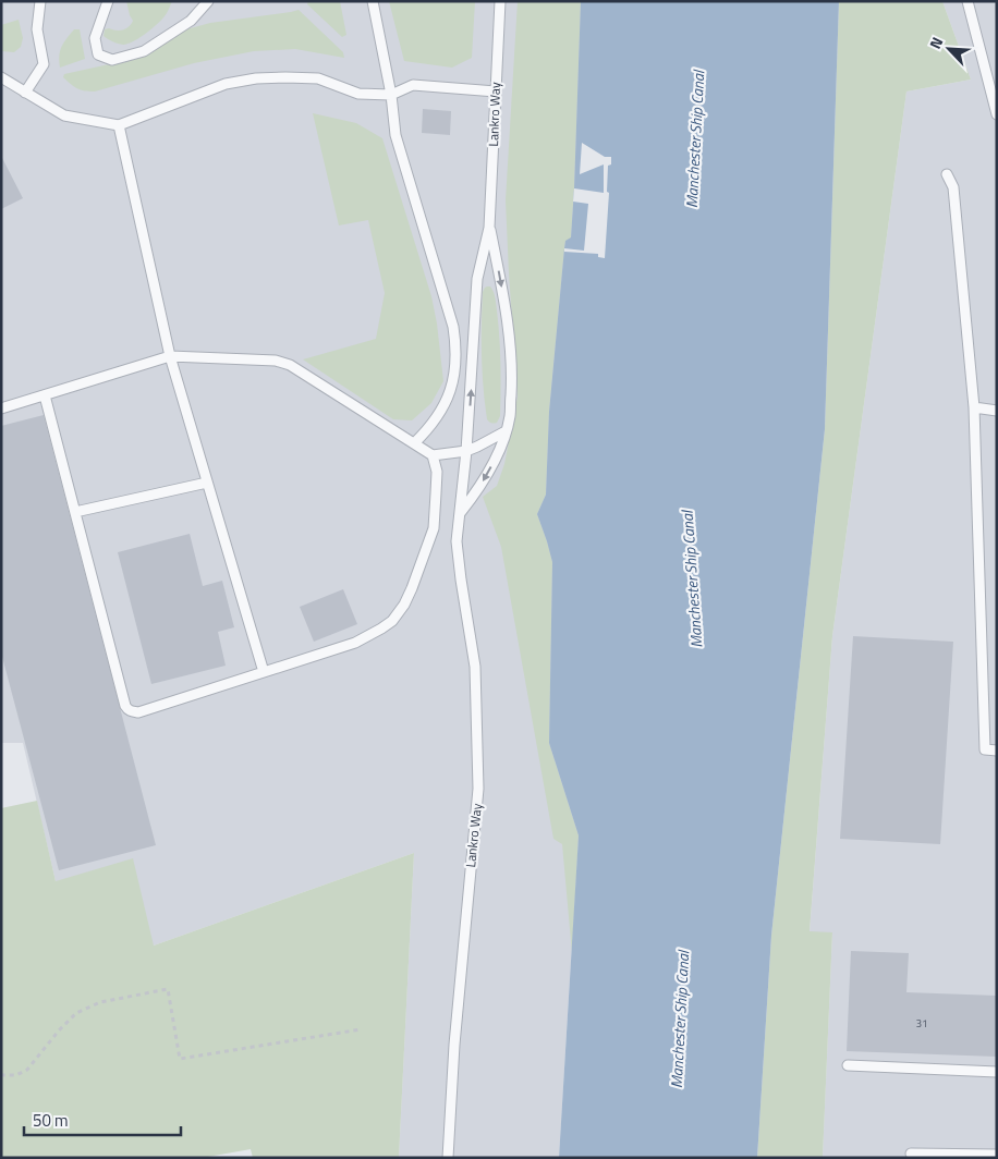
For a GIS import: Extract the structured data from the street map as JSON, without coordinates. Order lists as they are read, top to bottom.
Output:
{
  "streets": {
    "lane": ["Lankro Way"]
  },
  "water": ["Manchester Ship Canal"],
  "house_numbers": ["31"],
  "scale_bar": "50 m",
  "north": "top left"
}
